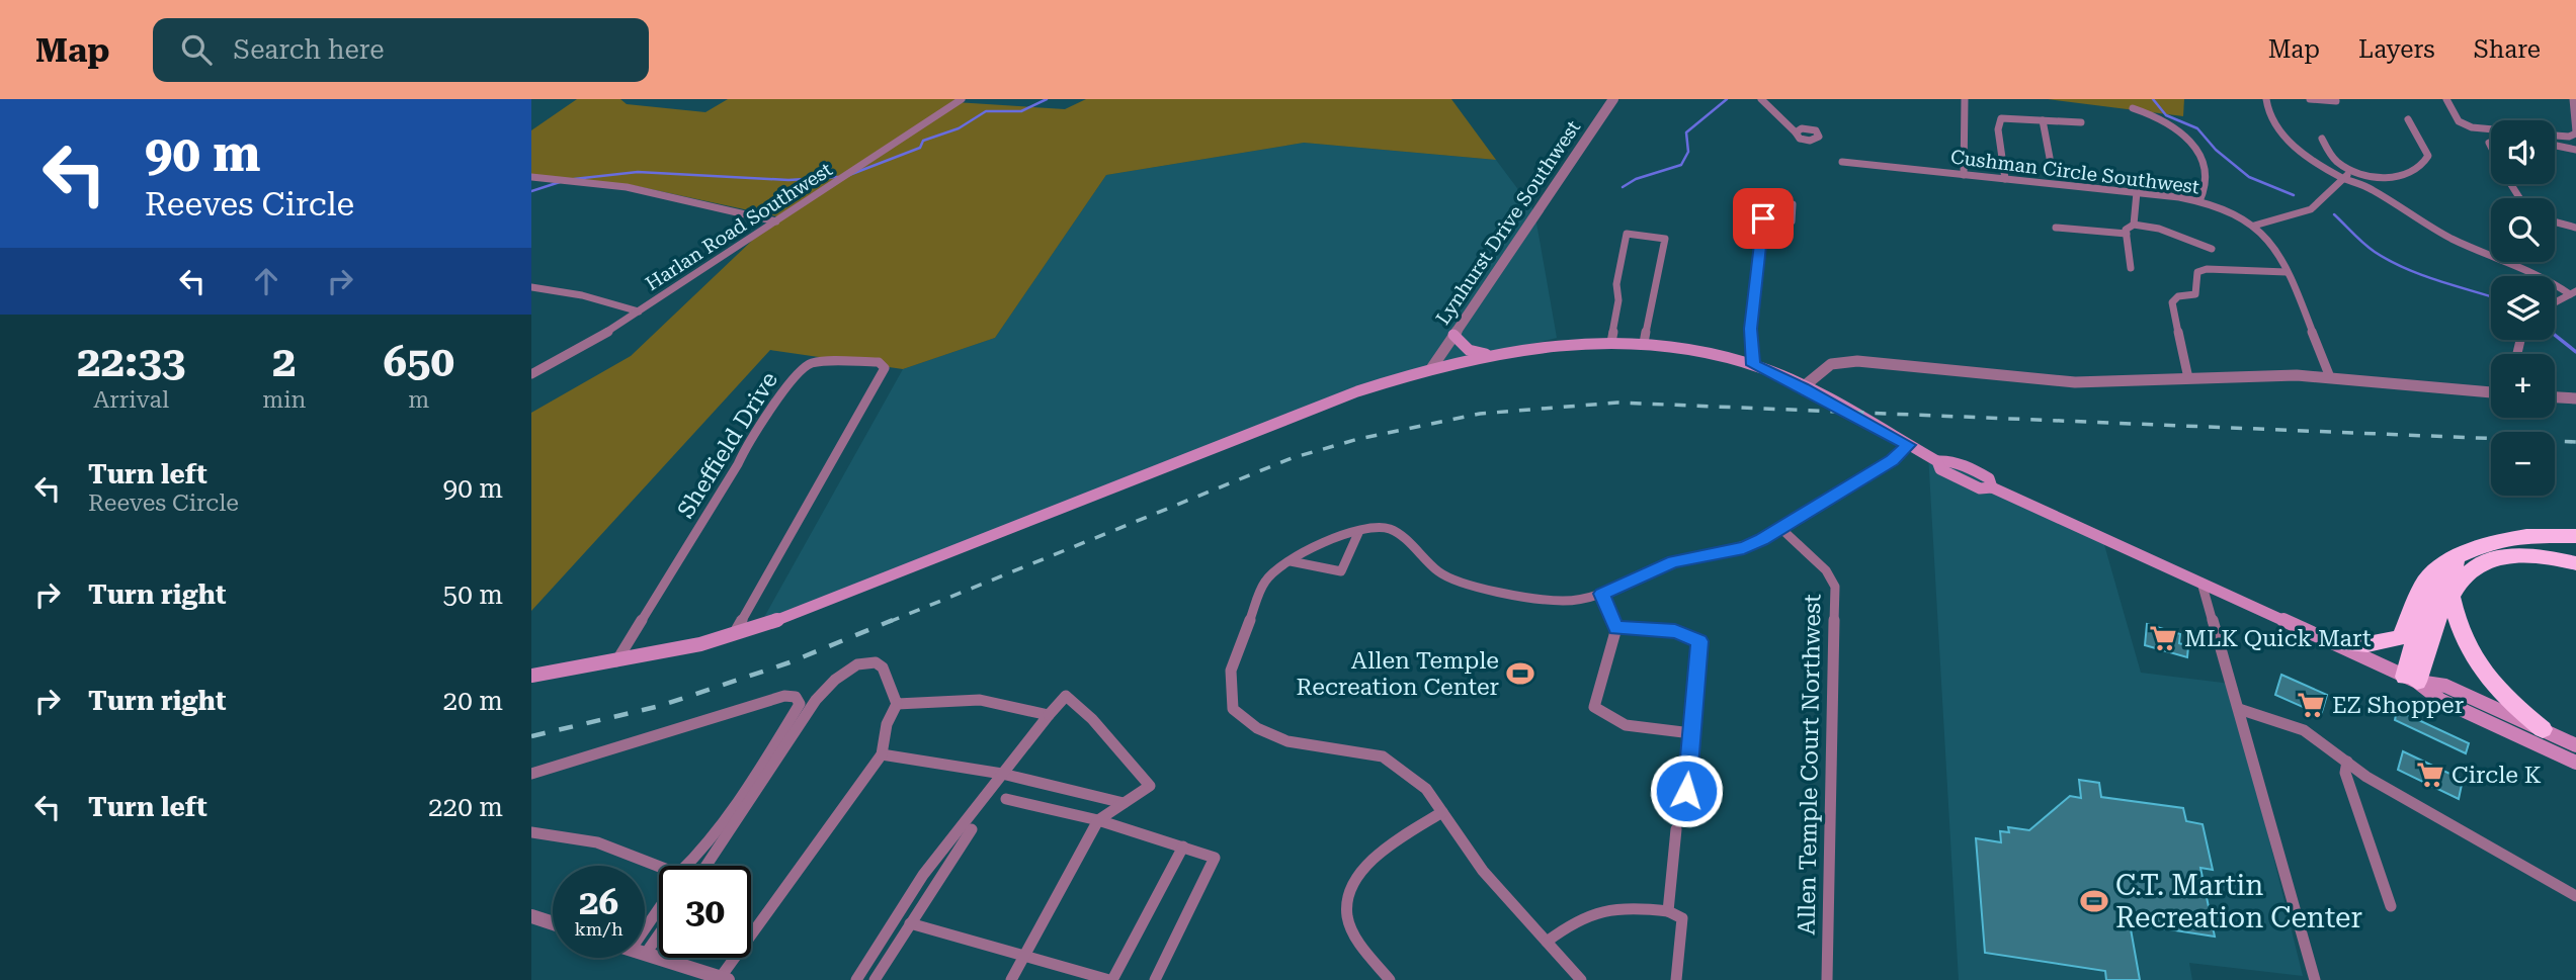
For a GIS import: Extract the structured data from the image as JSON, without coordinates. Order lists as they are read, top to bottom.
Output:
{
  "streets": {
    "street": [
      "Cushman Circle Southwest",
      "Lynhurst Drive Southwest",
      "Harlan Road Southwest",
      "Sheffield Drive",
      "Allen Temple Court Northwest"
    ]
  },
  "places": {
    "supermarket": ["MLK Quick Mart", "EZ Shopper", "Circle K"],
    "sports": ["Allen Temple Recreation Center", "C.T. Martin Recreation Center"]
  },
  "page": {
    "header": "Map",
    "search": "Search here",
    "nav": ["Map", "Layers", "Share"],
    "turn": ["90 m", "Reeves Circle"],
    "map_buttons": ["+", "−"],
    "eta": [
      "22:33",
      "Arrival",
      "2",
      "min",
      "650",
      "m"
    ],
    "list": [
      {
        "name": "Turn left",
        "note": "Reeves Circle",
        "value": "90 m"
      },
      {
        "name": "Turn right",
        "value": "50 m"
      },
      {
        "name": "Turn right",
        "value": "20 m"
      },
      {
        "name": "Turn left",
        "value": "220 m"
      }
    ],
    "speed": "26 km/h",
    "limit": "30"
  }
}
